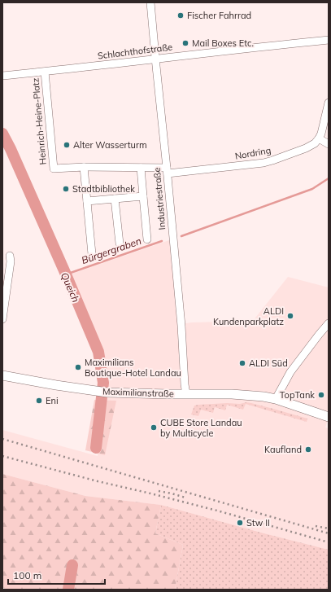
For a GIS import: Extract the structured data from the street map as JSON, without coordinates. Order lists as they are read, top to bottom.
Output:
{
  "streets": {
    "street": [
      "Schlachthofstraße",
      "Heinrich-Heine-Platz",
      "Nordring",
      "Industriestraße",
      "Maximilianstraße"
    ]
  },
  "crossings": [
    ["Schlachthofstraße", "Heinrich-Heine-Platz"],
    ["Schlachthofstraße", "Industriestraße"],
    ["Heinrich-Heine-Platz", "Nordring"],
    ["Nordring", "Industriestraße"],
    ["Industriestraße", "Maximilianstraße"]
  ],
  "water": ["Bürgergraben", "Queich"],
  "places": [
    "Fischer Fahrrad",
    "Mail Boxes Etc.",
    "Alter Wasserturm",
    "Stadtbibliothek",
    "ALDI Kundenparkplatz",
    "ALDI Süd",
    "Maximilians Boutique-Hotel Landau",
    "TopTank",
    "Eni",
    "CUBE Store Landau by Multicycle",
    "Kaufland",
    "Stw II"
  ],
  "scale_bar": "100 m"
}
